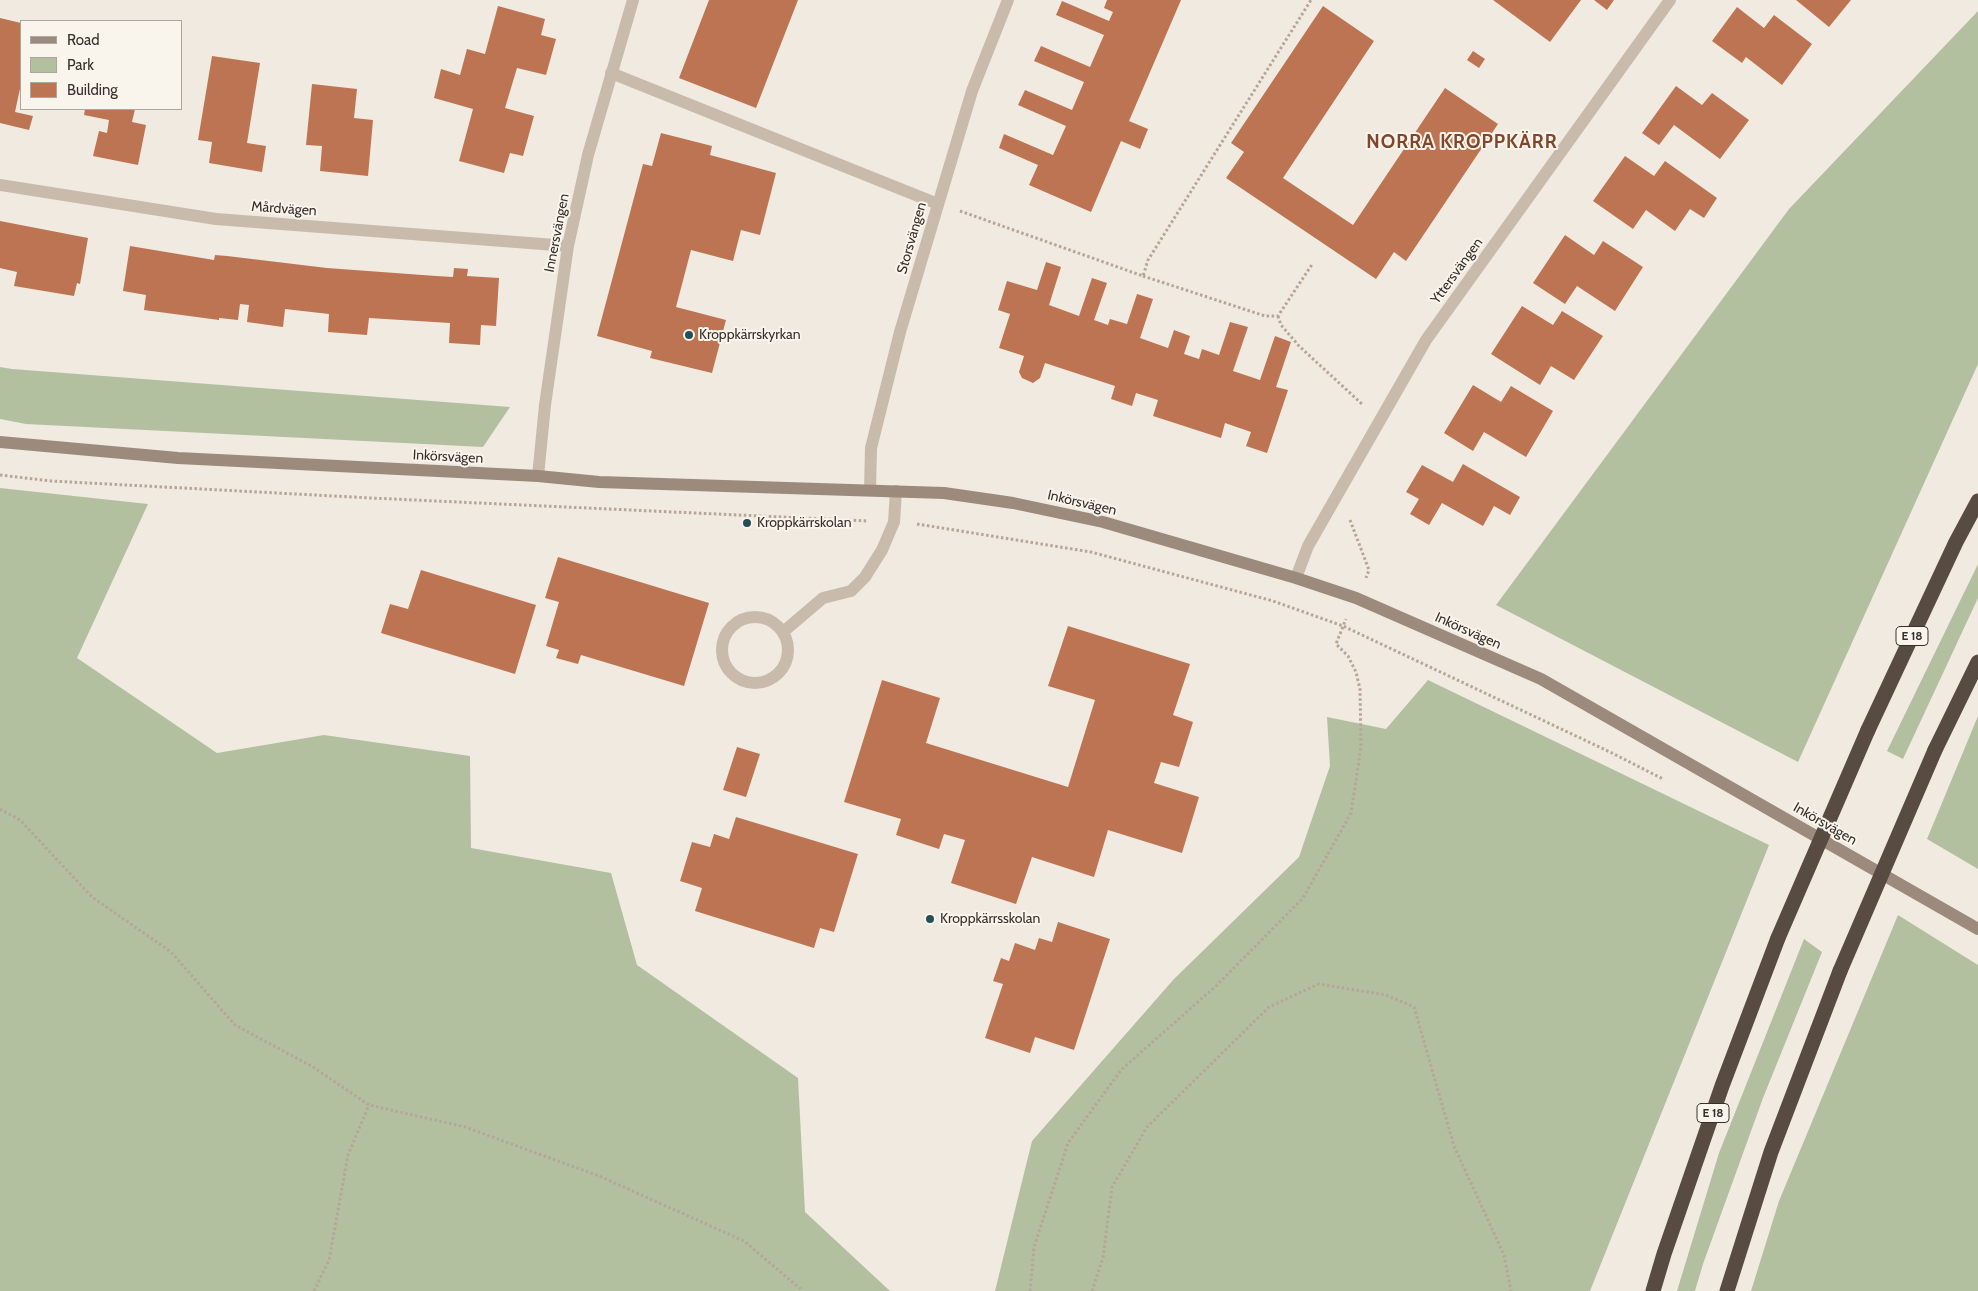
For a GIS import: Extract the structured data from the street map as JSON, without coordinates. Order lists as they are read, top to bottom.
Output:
{
  "streets": {
    "highway": ["E 18"],
    "street": [
      "Mårdvägen",
      "Innersvängen",
      "Storsvängen",
      "Yttersvängen",
      "Inkörsvägen"
    ]
  },
  "crossings": [
    ["Mårdvägen", "Innersvängen"],
    ["Innersvängen", "Inkörsvägen"],
    ["Storsvängen", "Inkörsvägen"],
    ["Yttersvängen", "Inkörsvägen"]
  ],
  "districts": ["NORRA KROPPKÄRR"],
  "places": ["Kroppkärrskyrkan", "Kroppkärrskolan", "Kroppkärrsskolan"],
  "legend": ["Road", "Park", "Building"]
}
